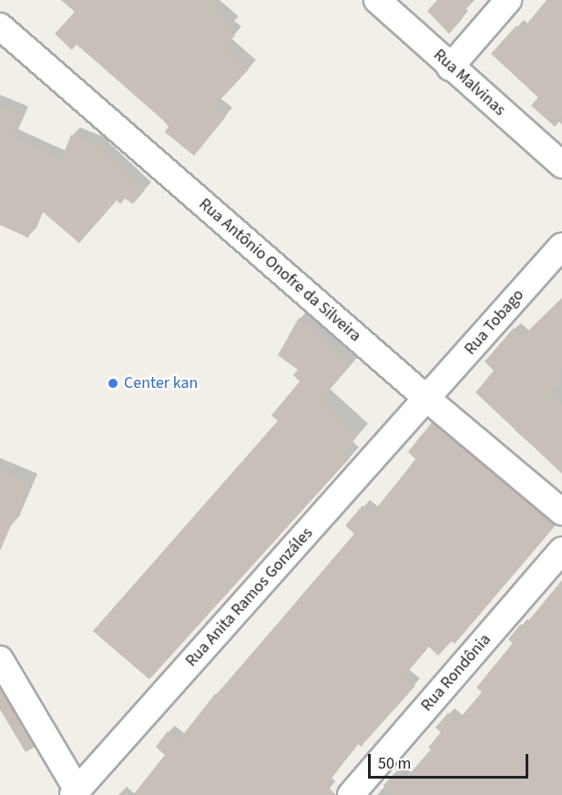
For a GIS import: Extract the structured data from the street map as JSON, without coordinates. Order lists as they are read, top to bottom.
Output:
{
  "streets": {
    "street": [
      "Rua Malvinas",
      "Rua Antônio Onofre da Silveira",
      "Rua Tobago",
      "Rua Anita Ramos Gonzáles",
      "Rua Rondônia"
    ]
  },
  "crossings": [
    ["Rua Antônio Onofre da Silveira", "Rua Tobago"],
    ["Rua Antônio Onofre da Silveira", "Rua Anita Ramos Gonzáles"],
    ["Rua Tobago", "Rua Anita Ramos Gonzáles"]
  ],
  "places": ["Center kan"],
  "scale_bar": "50 m"
}
